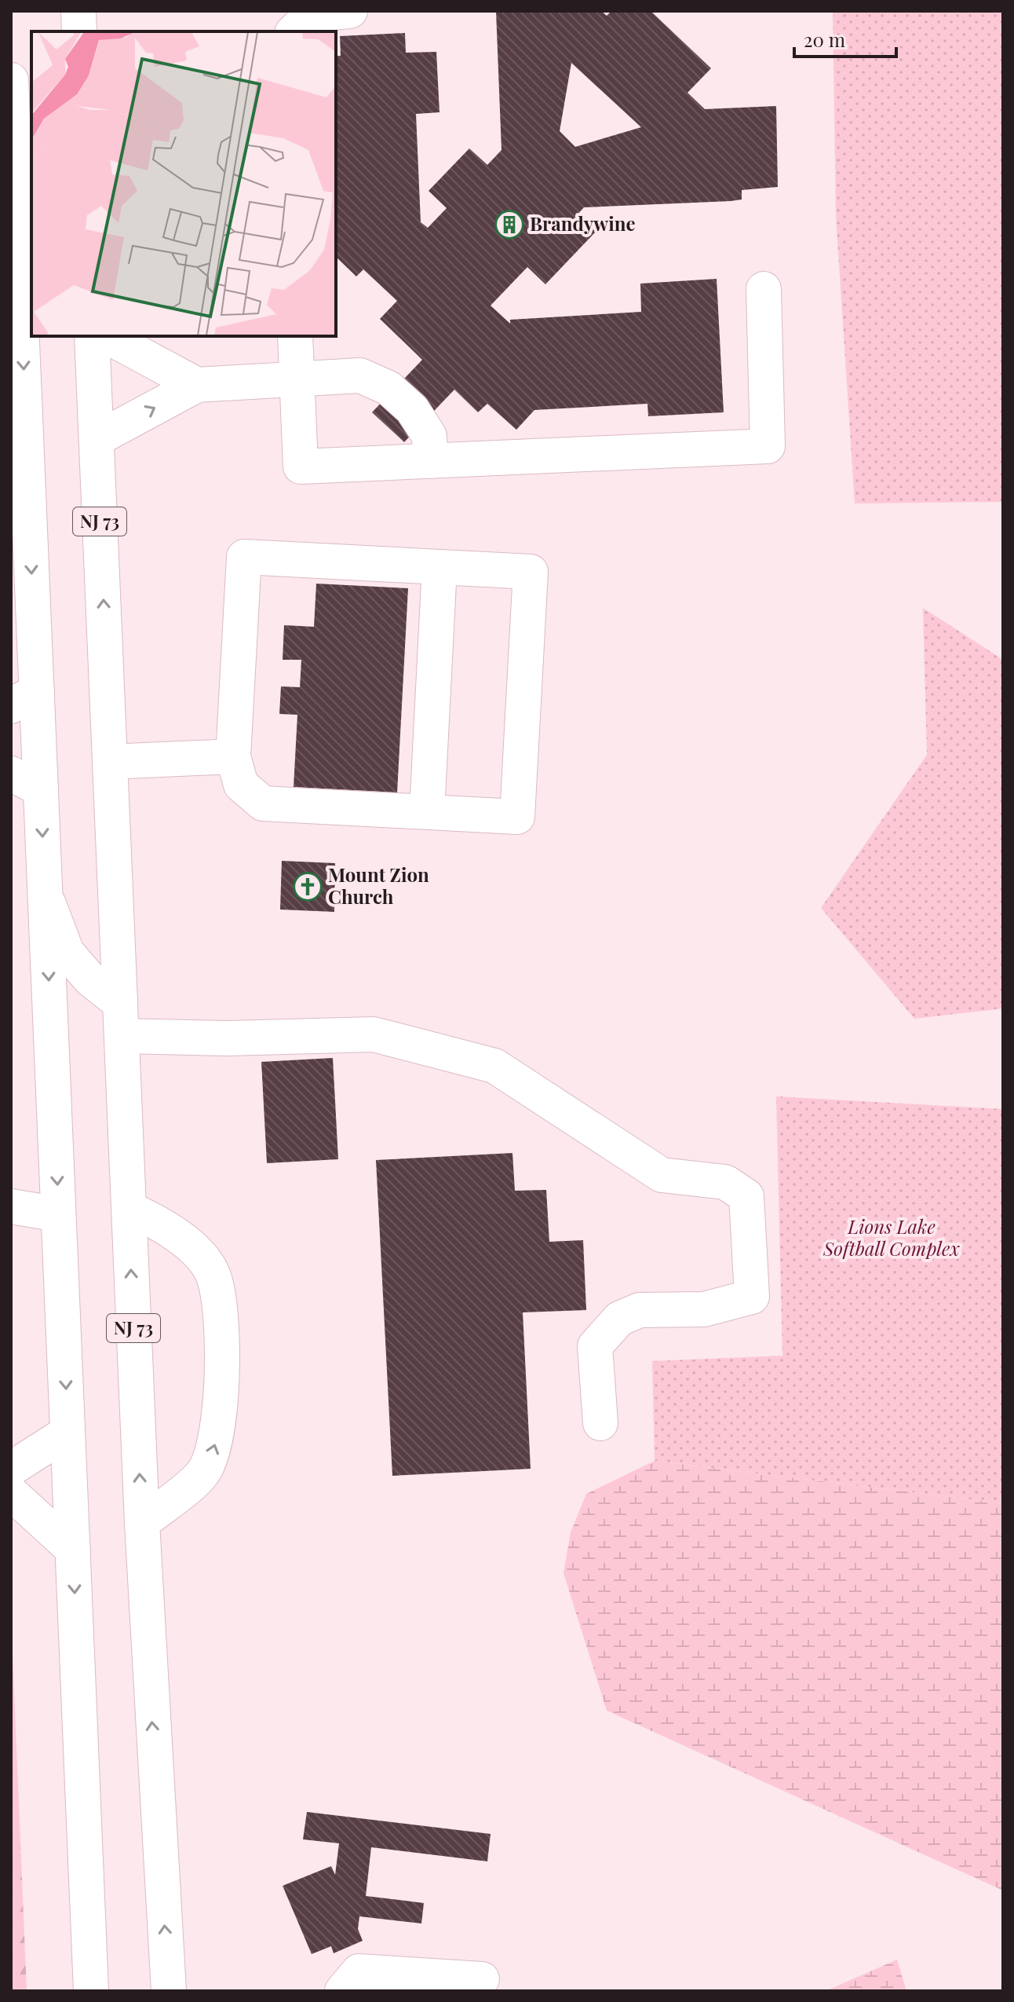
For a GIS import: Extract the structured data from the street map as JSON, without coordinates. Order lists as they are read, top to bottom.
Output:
{
  "streets": {
    "main road": ["NJ 73"]
  },
  "parks": ["Lions Lake Softball Complex"],
  "places": {
    "building": ["Brandywine"],
    "church": ["Mount Zion Church"]
  },
  "scale_bar": "20 m"
}
